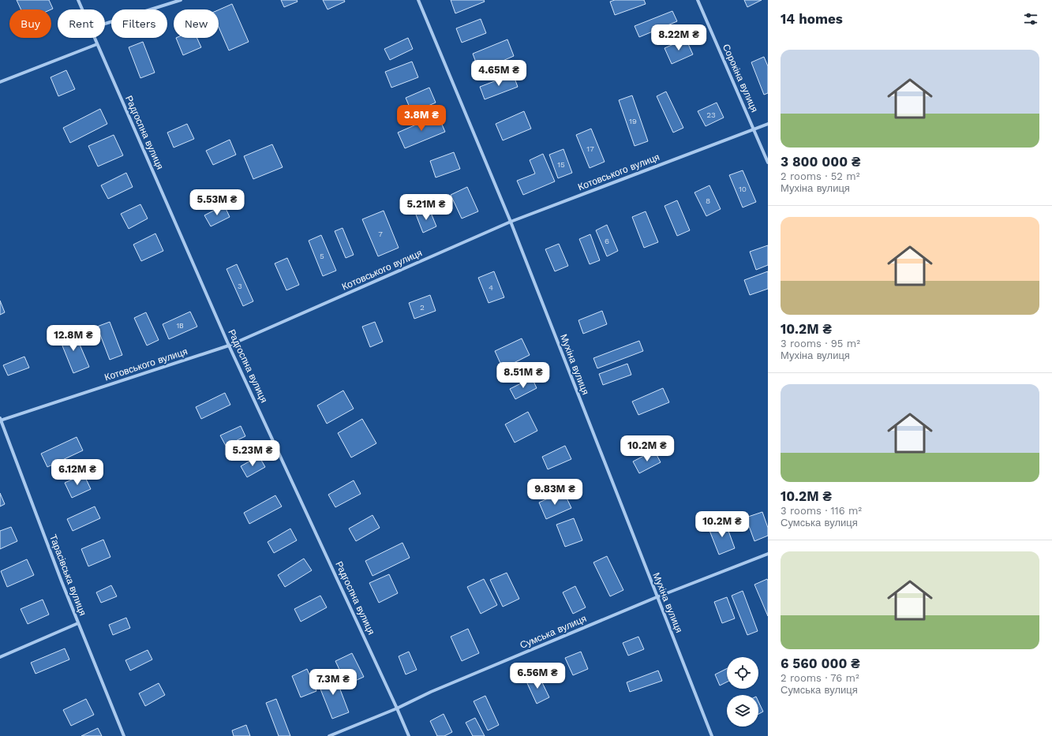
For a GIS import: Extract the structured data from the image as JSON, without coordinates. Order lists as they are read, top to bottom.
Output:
{
  "streets": {
    "street": [
      "Сорокіна вулиця",
      "Радгоспна вулиця",
      "Котовського вулиця",
      "Мухіна вулиця",
      "Тарасівська вулиця",
      "Сумська вулиця"
    ]
  },
  "crossings": [
    ["Сорокіна вулиця", "Котовського вулиця"],
    ["Радгоспна вулиця", "Котовського вулиця"],
    ["Радгоспна вулиця", "Сумська вулиця"],
    ["Котовського вулиця", "Мухіна вулиця"],
    ["Котовського вулиця", "Тарасівська вулиця"],
    ["Мухіна вулиця", "Сумська вулиця"]
  ],
  "house_numbers": [
    "23",
    "19",
    "17",
    "15",
    "10",
    "8",
    "7",
    "6",
    "5",
    "3",
    "4",
    "2",
    "1в"
  ],
  "page": {
    "heading": "14 homes",
    "chip": [
      "Buy",
      "Rent",
      "Filters",
      "New"
    ],
    "price": [
      "8.22M ₴",
      "4.65M ₴",
      "3.8M ₴",
      "5.53M ₴",
      "5.21M ₴",
      "12.8M ₴",
      "8.51M ₴",
      "10.2M ₴",
      "5.23M ₴",
      "6.12M ₴",
      "9.83M ₴",
      "10.2M ₴",
      "6.56M ₴",
      "7.3M ₴"
    ],
    "list": [
      {
        "name": "3 800 000 ₴",
        "note": "2 rooms · 52 m² · Мухіна вулиця"
      },
      {
        "name": "10.2M ₴",
        "note": "3 rooms · 95 m² · Мухіна вулиця"
      },
      {
        "name": "10.2M ₴",
        "note": "3 rooms · 116 m² · Сумська вулиця"
      },
      {
        "name": "6 560 000 ₴",
        "note": "2 rooms · 76 m² · Сумська вулиця"
      }
    ]
  }
}
